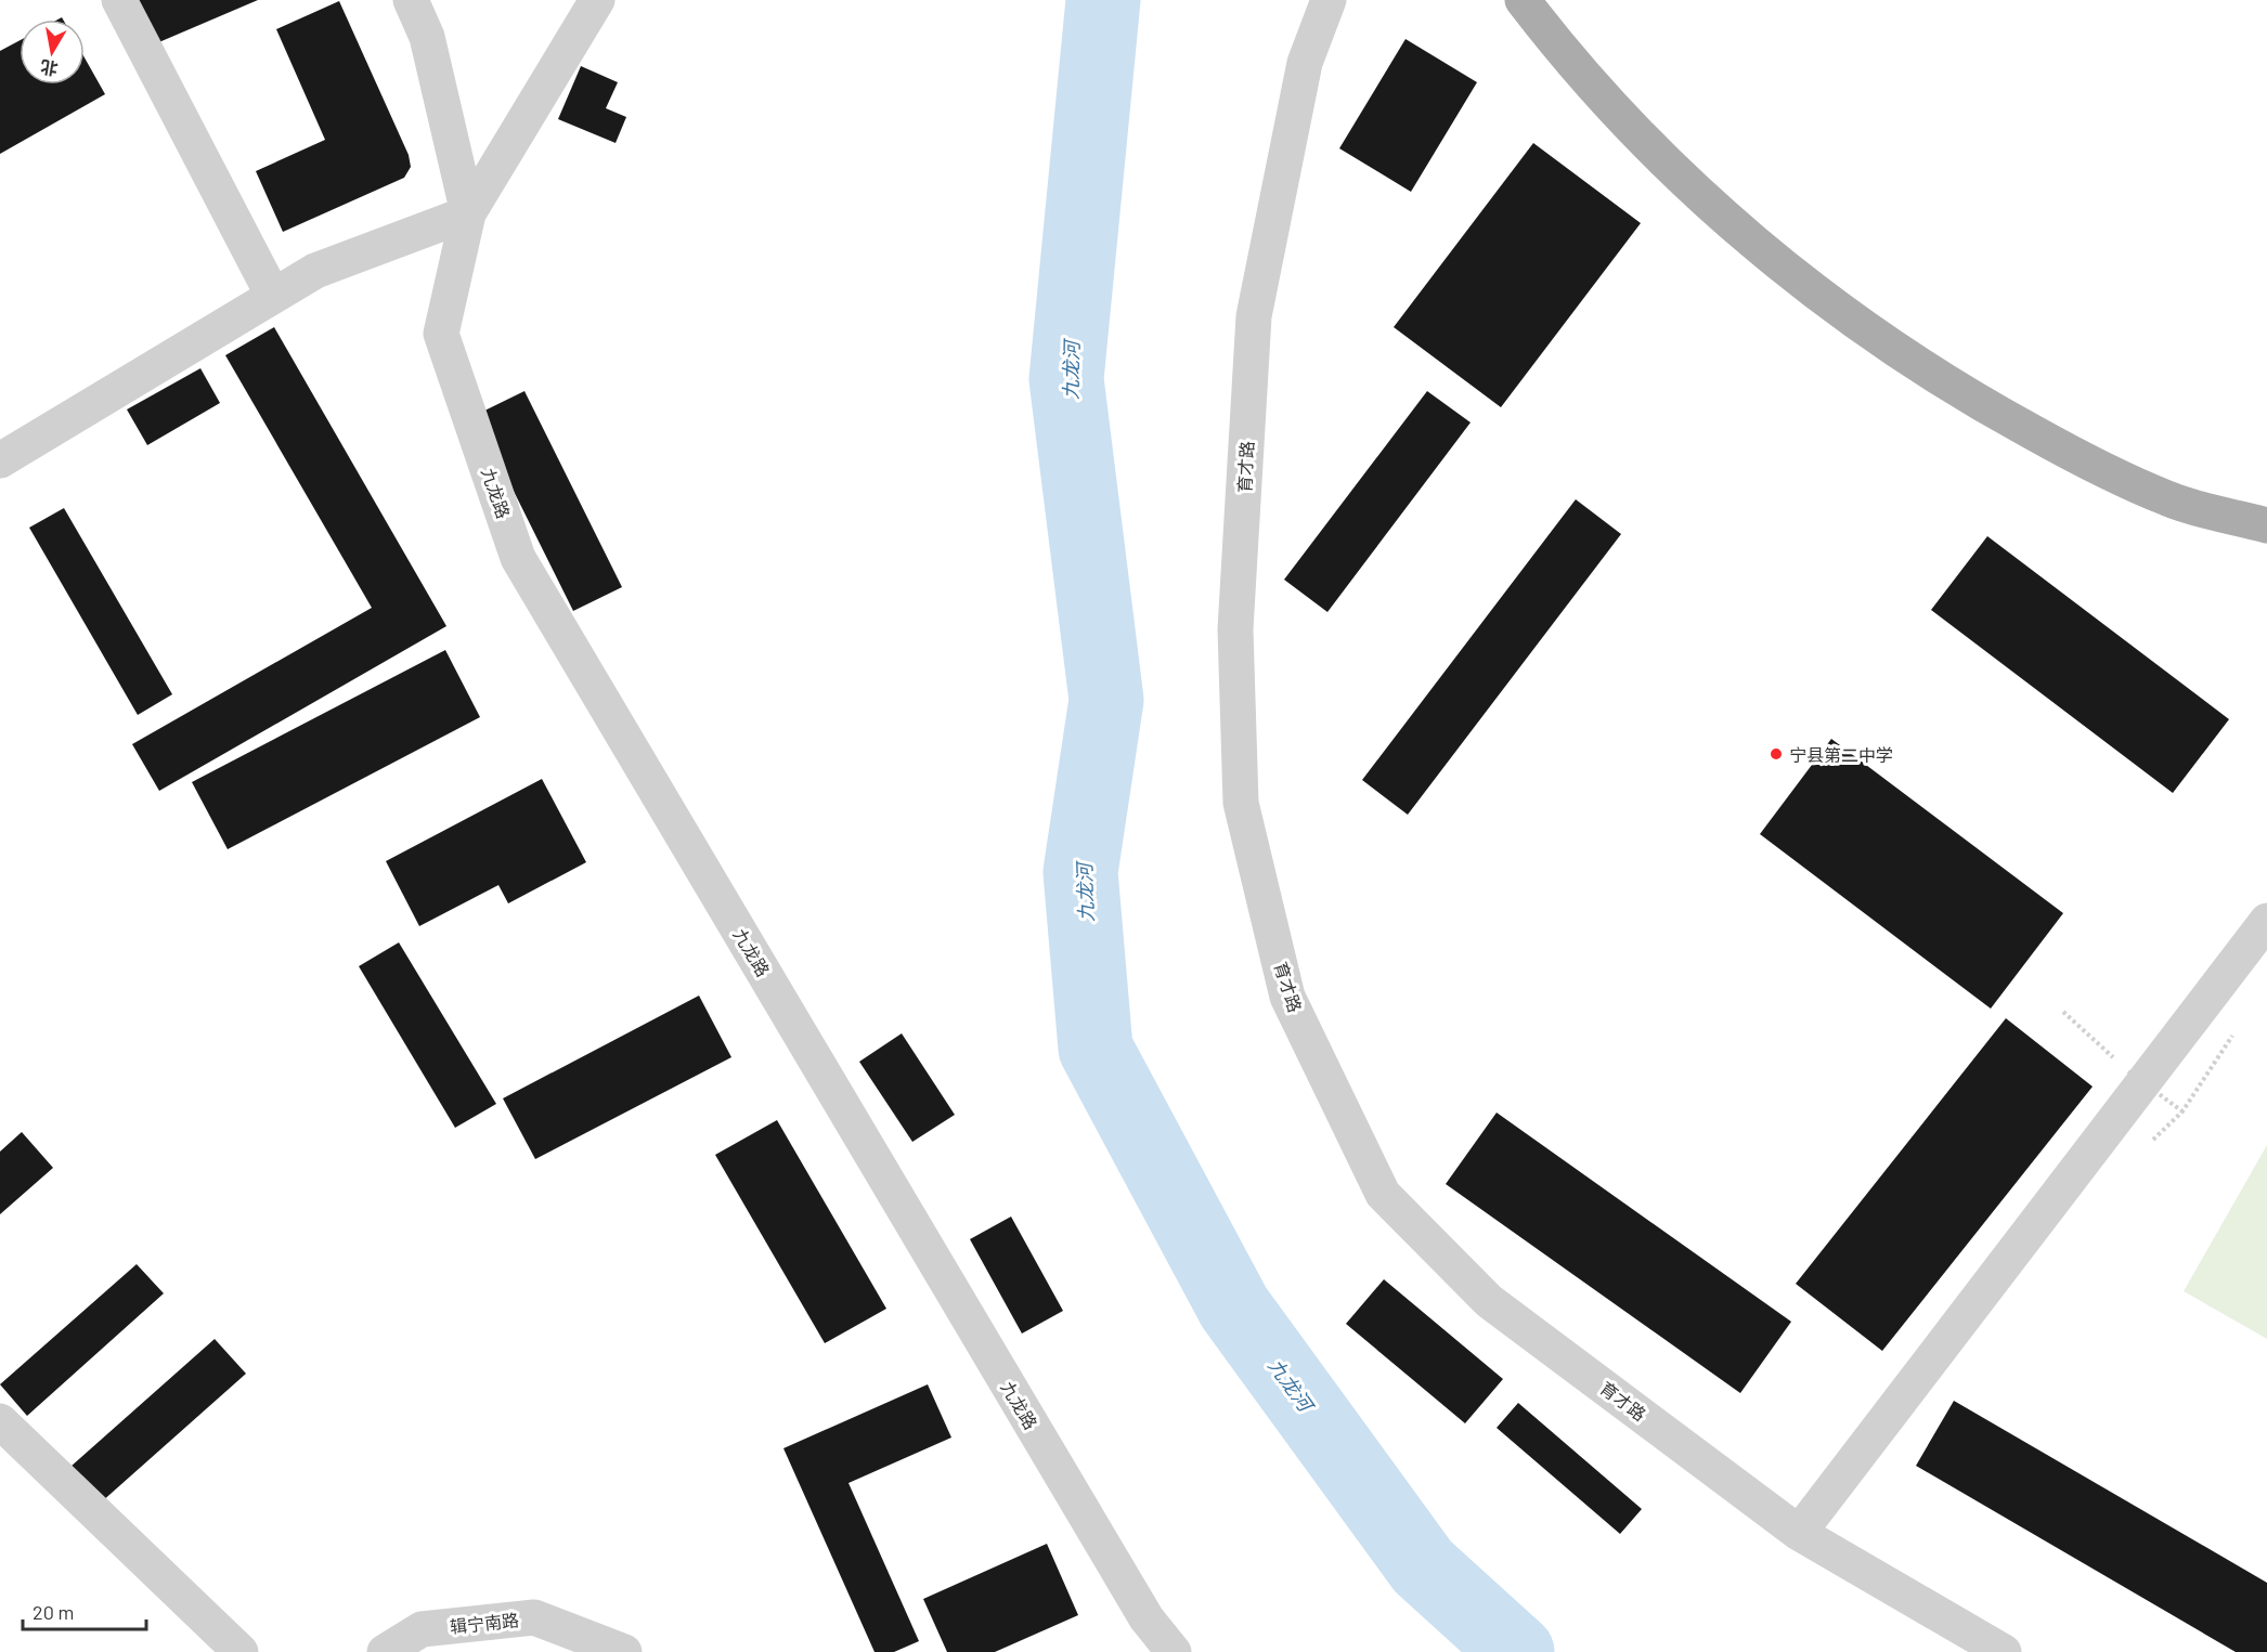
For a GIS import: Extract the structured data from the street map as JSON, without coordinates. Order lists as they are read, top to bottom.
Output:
{
  "streets": {
    "street": ["育才路", "九龙路", "辑宁南路"]
  },
  "water": ["九龙河"],
  "places": ["宁县第二中学"],
  "scale_bar": "20 m",
  "north": "bottom"
}
